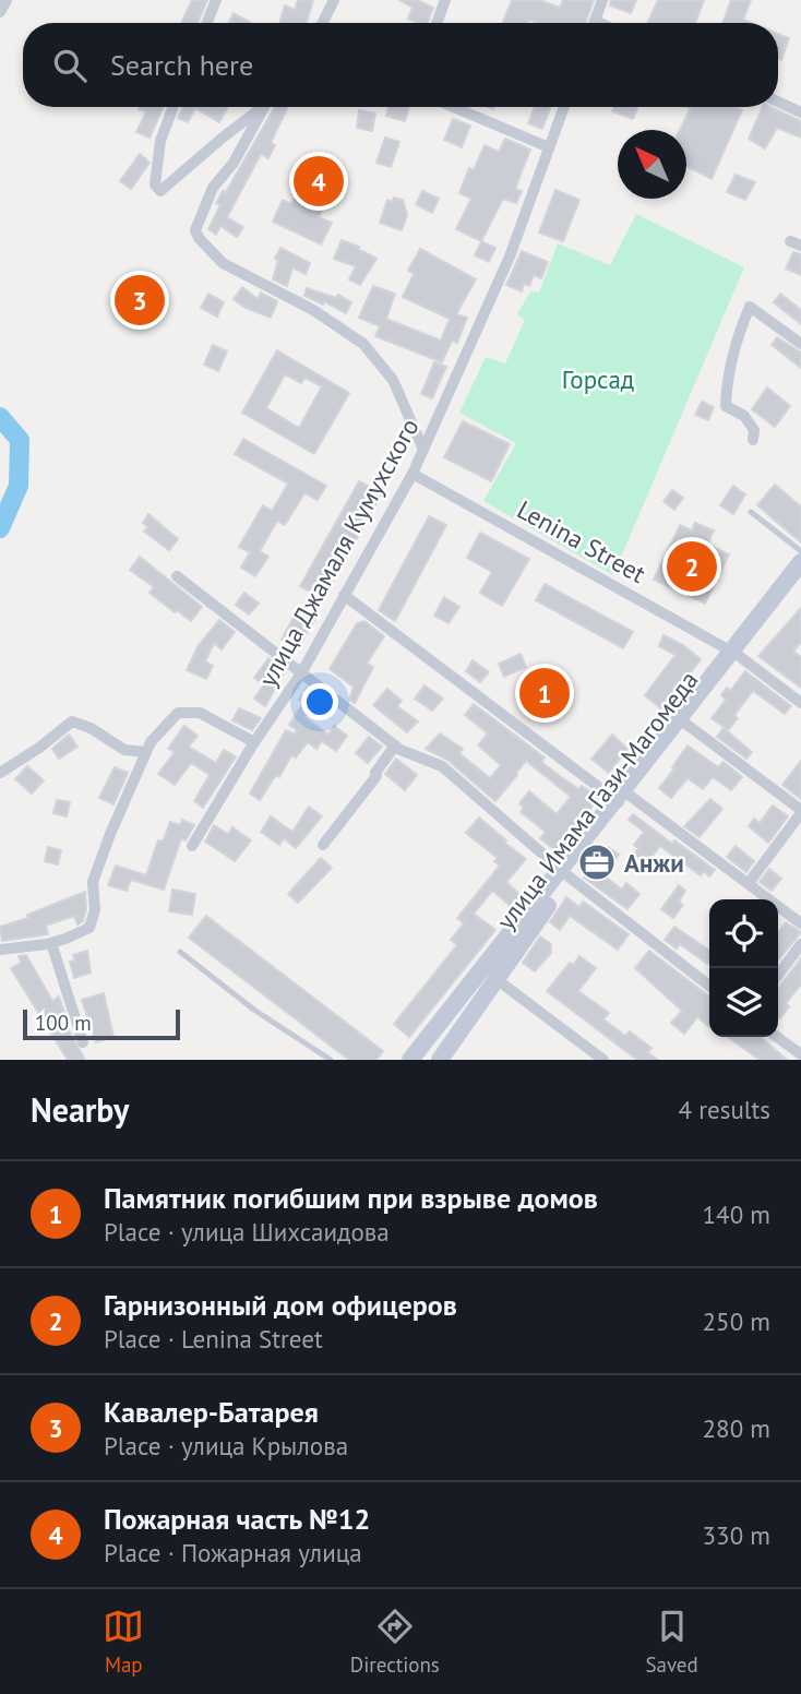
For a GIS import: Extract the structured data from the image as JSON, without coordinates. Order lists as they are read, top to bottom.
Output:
{
  "streets": {
    "main road": ["улица Имама Гази-Магомеда"],
    "street": ["Lenina Street", "улица Джамаля Кумухского"]
  },
  "crossings": [
    ["Lenina Street", "улица Джамаля Кумухского"],
    ["Lenina Street", "улица Имама Гази-Магомеда"]
  ],
  "parks": ["Горсад"],
  "places": {
    "office": ["Анжи"]
  },
  "scale_bar": "100 m",
  "north": "top left",
  "page": {
    "search": "Search here",
    "pins": [
      "4",
      "3",
      "2",
      "1"
    ],
    "scale": "100 m",
    "heading": ["Nearby", "4 results"],
    "list": [
      {
        "mark": "1",
        "name": "Памятник погибшим при взрыве домов",
        "note": "Place · улица Шихсаидова",
        "value": "140 m"
      },
      {
        "mark": "2",
        "name": "Гарнизонный дом офицеров",
        "note": "Place · Lenina Street",
        "value": "250 m"
      },
      {
        "mark": "3",
        "name": "Кавалер-Батарея",
        "note": "Place · улица Крылова",
        "value": "280 m"
      },
      {
        "mark": "4",
        "name": "Пожарная часть №12",
        "note": "Place · Пожарная улица",
        "value": "330 m"
      }
    ],
    "nav": ["Map", "Directions", "Saved"]
  }
}
